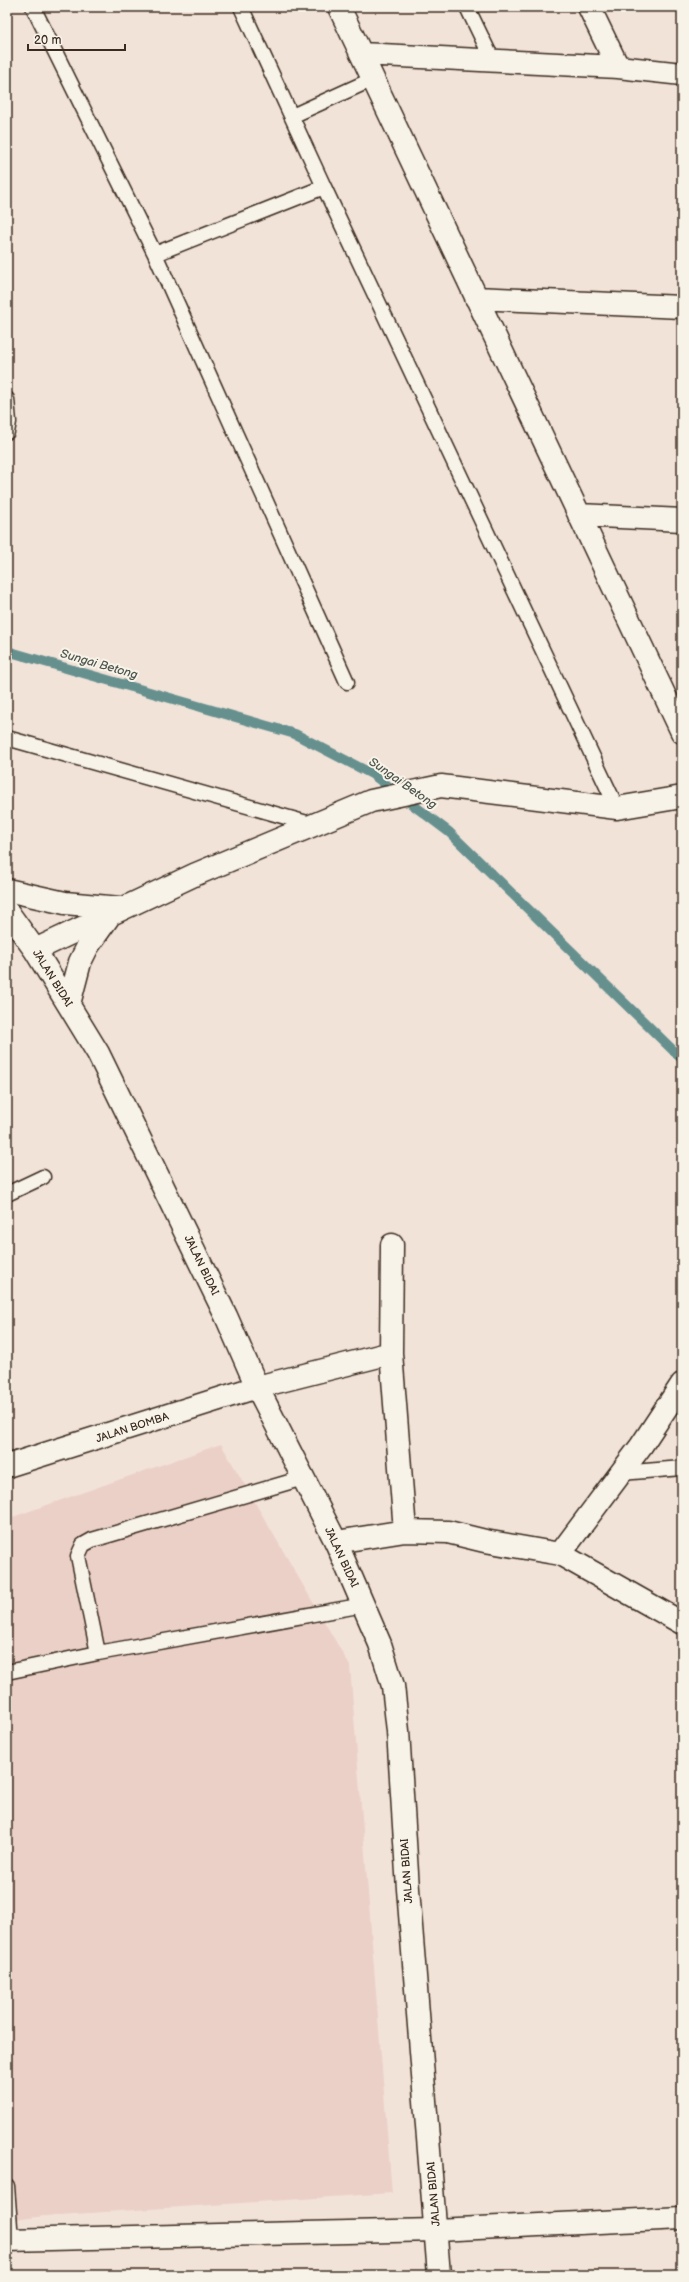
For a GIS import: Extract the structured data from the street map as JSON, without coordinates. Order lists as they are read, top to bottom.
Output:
{
  "streets": {
    "street": ["JALAN BIDAI", "JALAN BOMBA"]
  },
  "crossings": [
    ["JALAN BIDAI", "JALAN BOMBA"]
  ],
  "water": ["Sungai Betong"],
  "scale_bar": "20 m"
}
